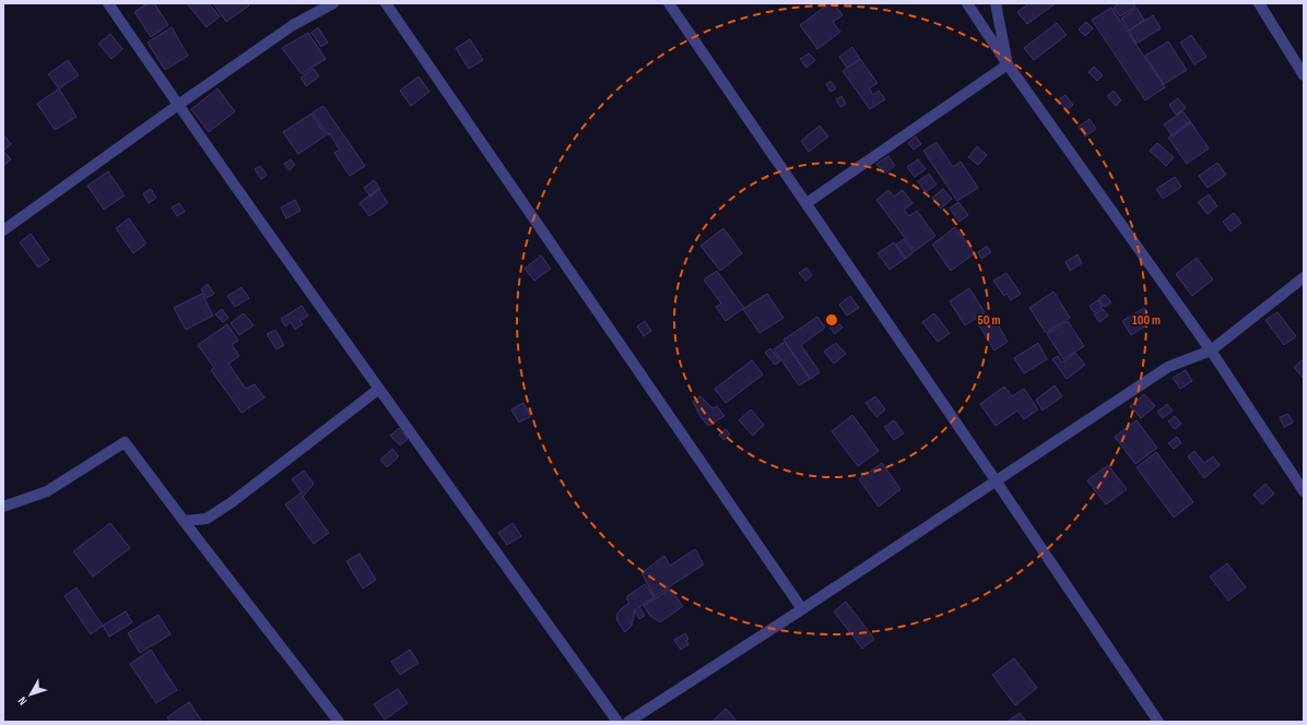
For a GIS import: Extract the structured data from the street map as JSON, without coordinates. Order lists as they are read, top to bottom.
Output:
{
  "north": "bottom left",
  "rings": ["50 m", "100 m"]
}
